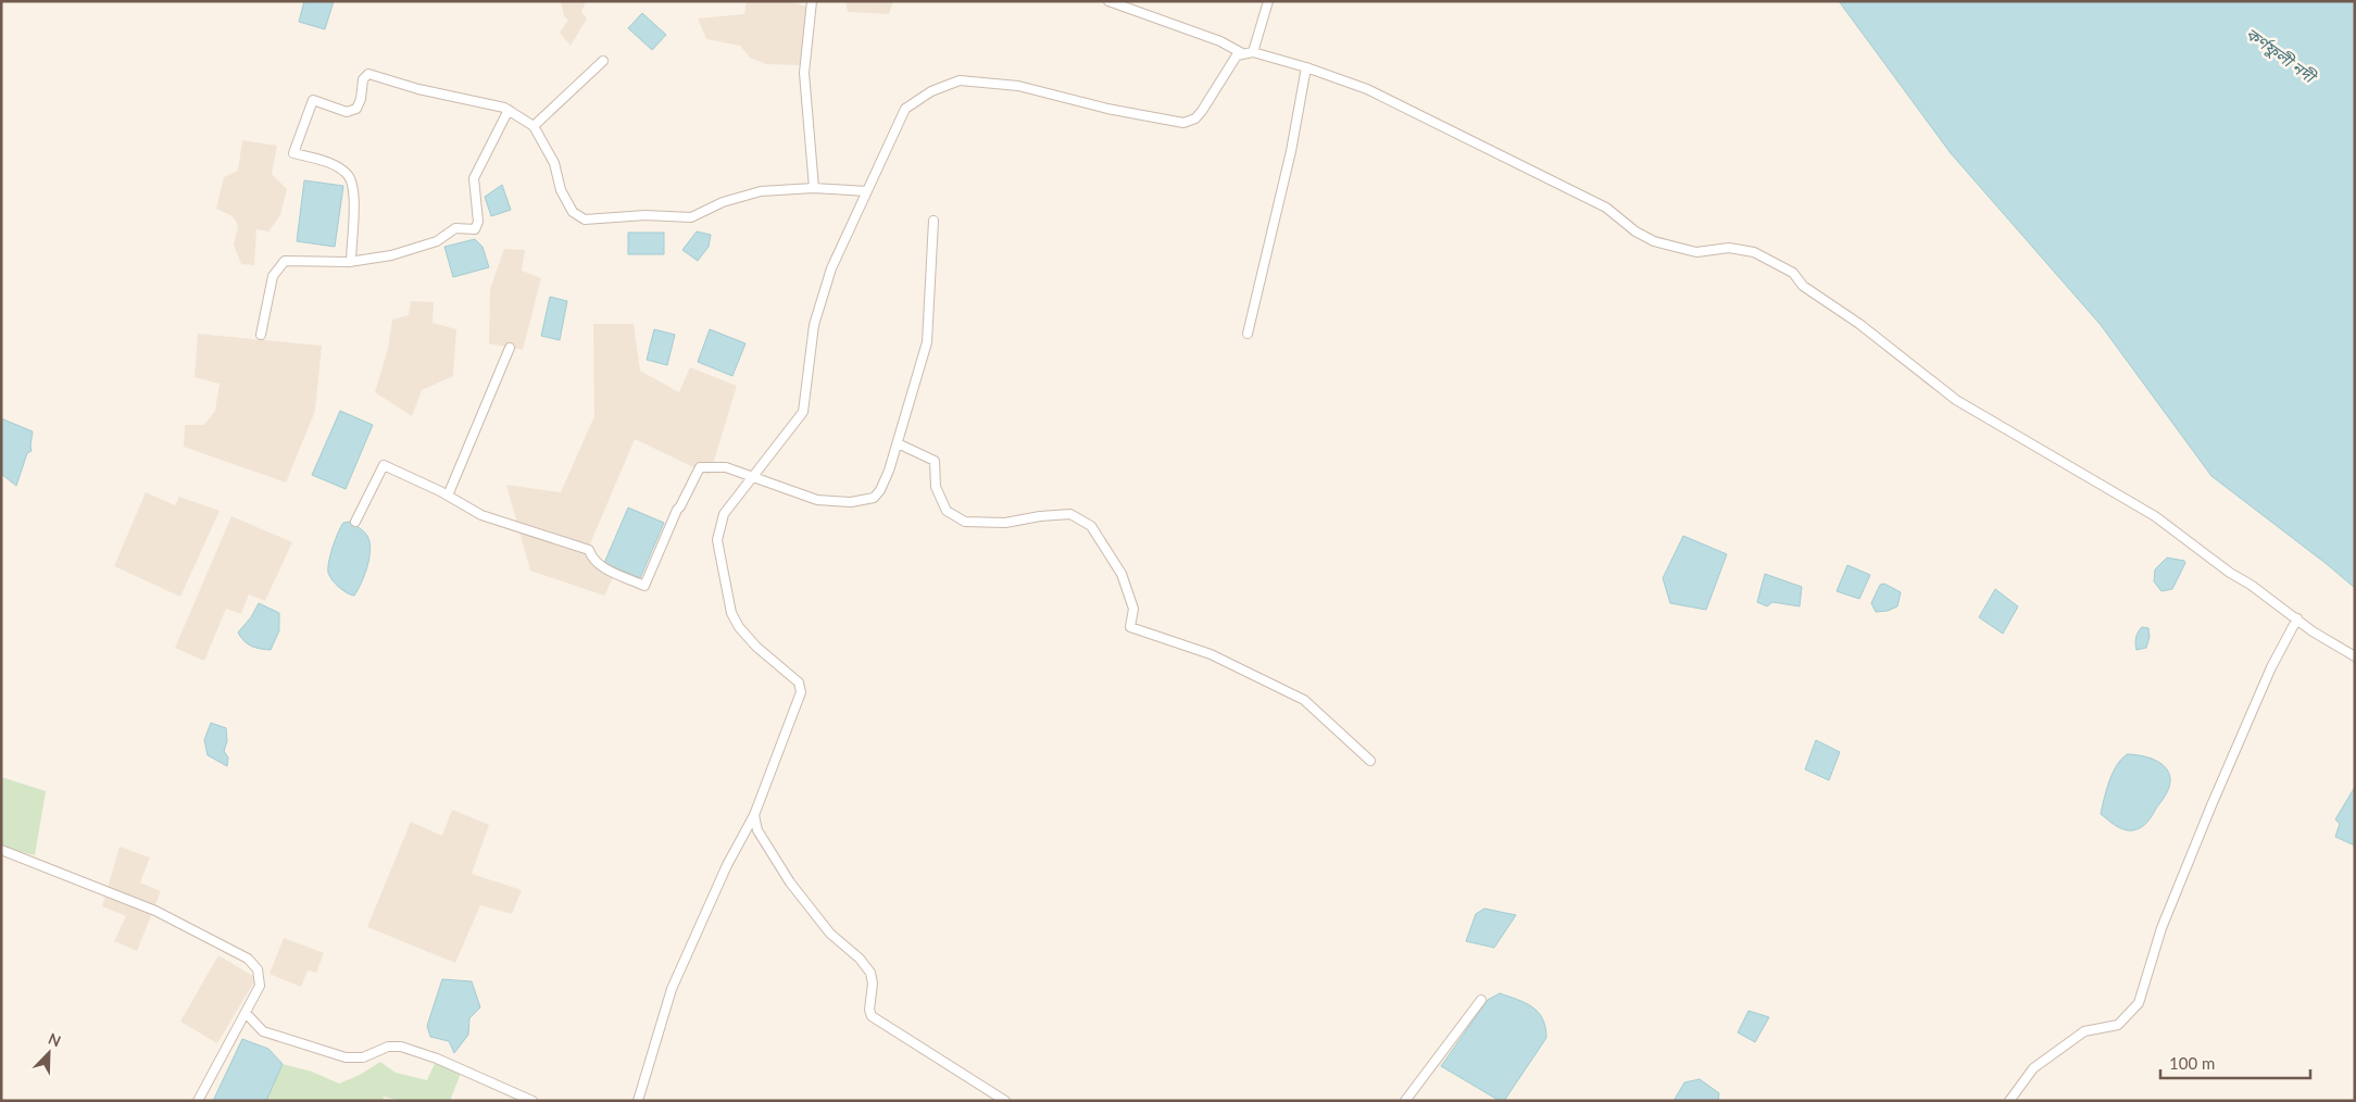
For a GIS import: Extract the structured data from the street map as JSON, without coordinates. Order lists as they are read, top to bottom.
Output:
{
  "water": ["কর্ণফুলী নদী"],
  "scale_bar": "100 m",
  "north": "top right"
}
